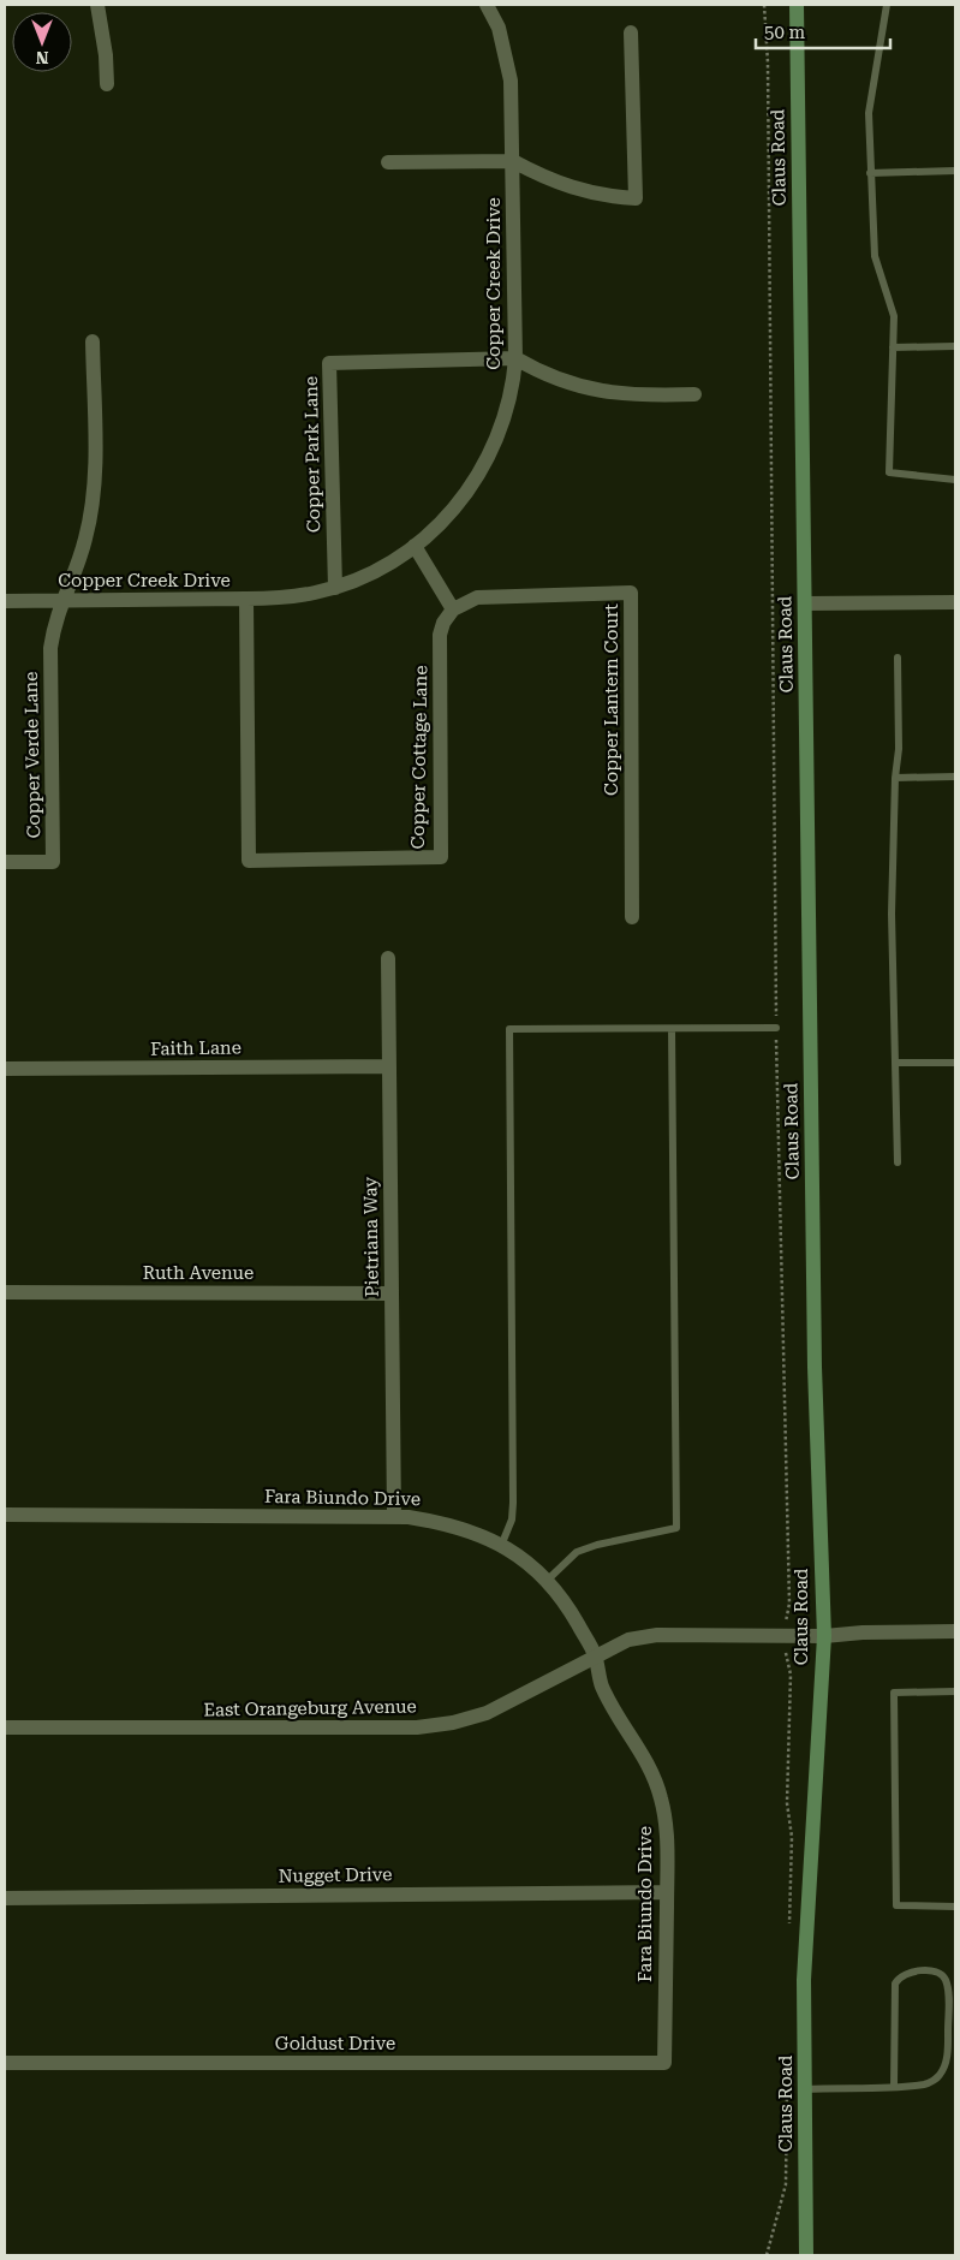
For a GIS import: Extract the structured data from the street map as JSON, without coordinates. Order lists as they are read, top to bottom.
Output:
{
  "streets": {
    "main road": ["Claus Road"],
    "street": [
      "Copper Creek Drive",
      "Copper Park Lane",
      "Copper Lantern Court",
      "Copper Verde Lane",
      "Copper Cottage Lane",
      "Faith Lane",
      "Pietriana Way",
      "Ruth Avenue",
      "Fara Biundo Drive",
      "East Orangeburg Avenue",
      "Nugget Drive",
      "Goldust Drive"
    ]
  },
  "crossings": [
    ["Claus Road", "East Orangeburg Avenue"],
    ["Copper Creek Drive", "Copper Park Lane"],
    ["Copper Creek Drive", "Copper Verde Lane"],
    ["Copper Creek Drive", "Copper Cottage Lane"],
    ["Copper Lantern Court", "Copper Cottage Lane"],
    ["Faith Lane", "Pietriana Way"],
    ["Pietriana Way", "Ruth Avenue"],
    ["Pietriana Way", "Fara Biundo Drive"],
    ["Fara Biundo Drive", "East Orangeburg Avenue"],
    ["Fara Biundo Drive", "Nugget Drive"],
    ["Fara Biundo Drive", "Goldust Drive"]
  ],
  "scale_bar": "50 m",
  "north": "bottom"
}
